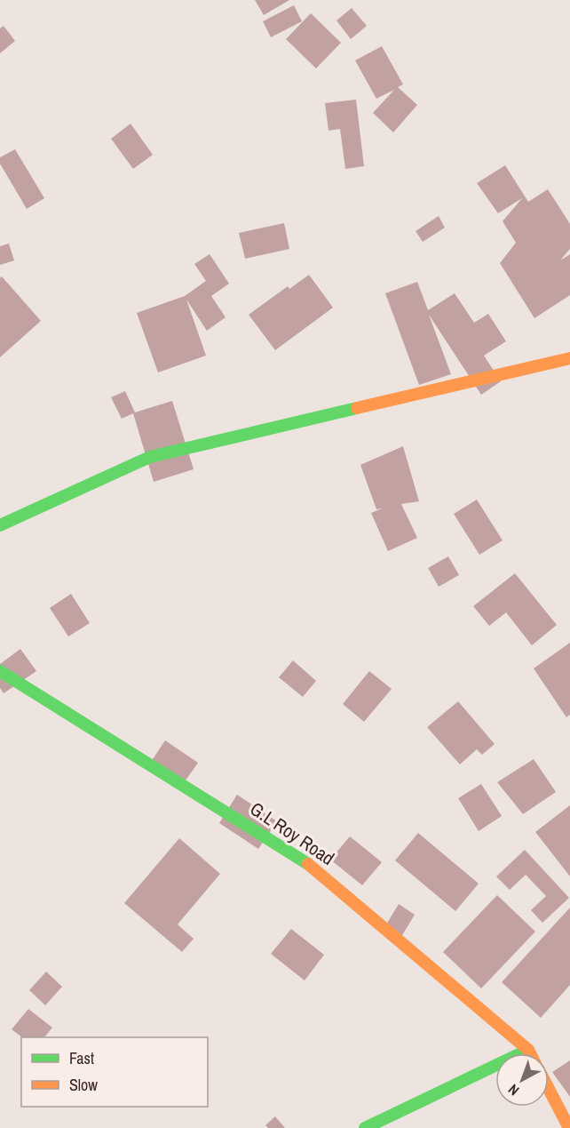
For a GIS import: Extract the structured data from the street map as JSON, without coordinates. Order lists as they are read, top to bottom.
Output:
{
  "streets": {
    "street": ["G.L Roy Road"]
  },
  "legend": ["Fast", "Slow"],
  "north": "bottom left"
}
